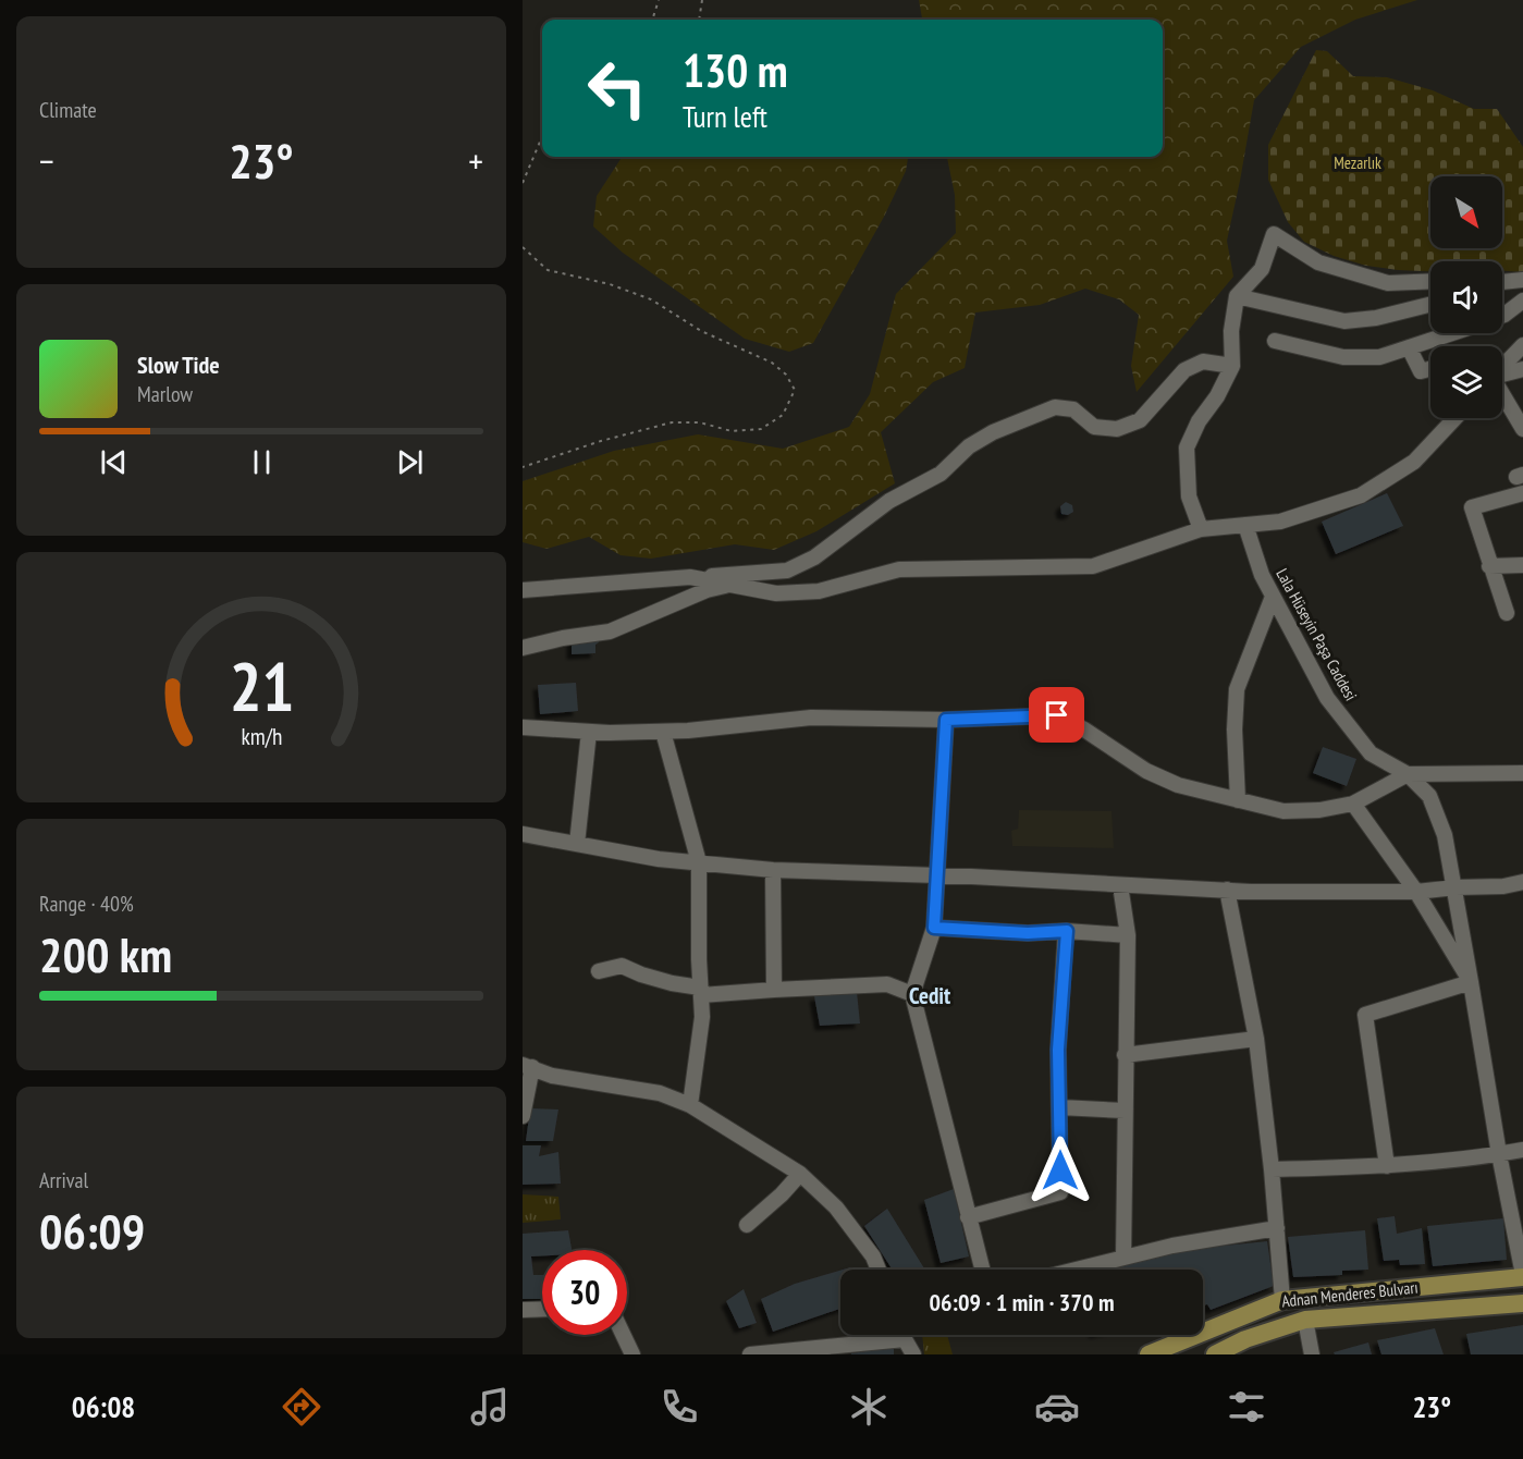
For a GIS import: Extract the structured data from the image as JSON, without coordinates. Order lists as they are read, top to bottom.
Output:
{
  "streets": {
    "main road": ["Adnan Menderes Bulvarı"],
    "street": ["Lala Hüseyin Paşa Caddesi"]
  },
  "districts": ["Cedit"],
  "parks": ["Mezarlık"],
  "north": "bottom right",
  "page": {
    "tile": [
      "Climate",
      ["Range · 40%", "200 km"],
      ["Arrival", "06:09"]
    ],
    "turn": ["130 m", "Turn left"],
    "heat": ["−", "23°", "+"],
    "song": ["Slow Tide", "Marlow"],
    "limit": "30",
    "trip": "06:09 · 1 min · 370 m",
    "tabs": ["06:08", "23°"],
    "gauge": ["21", "km/h"]
  }
}
